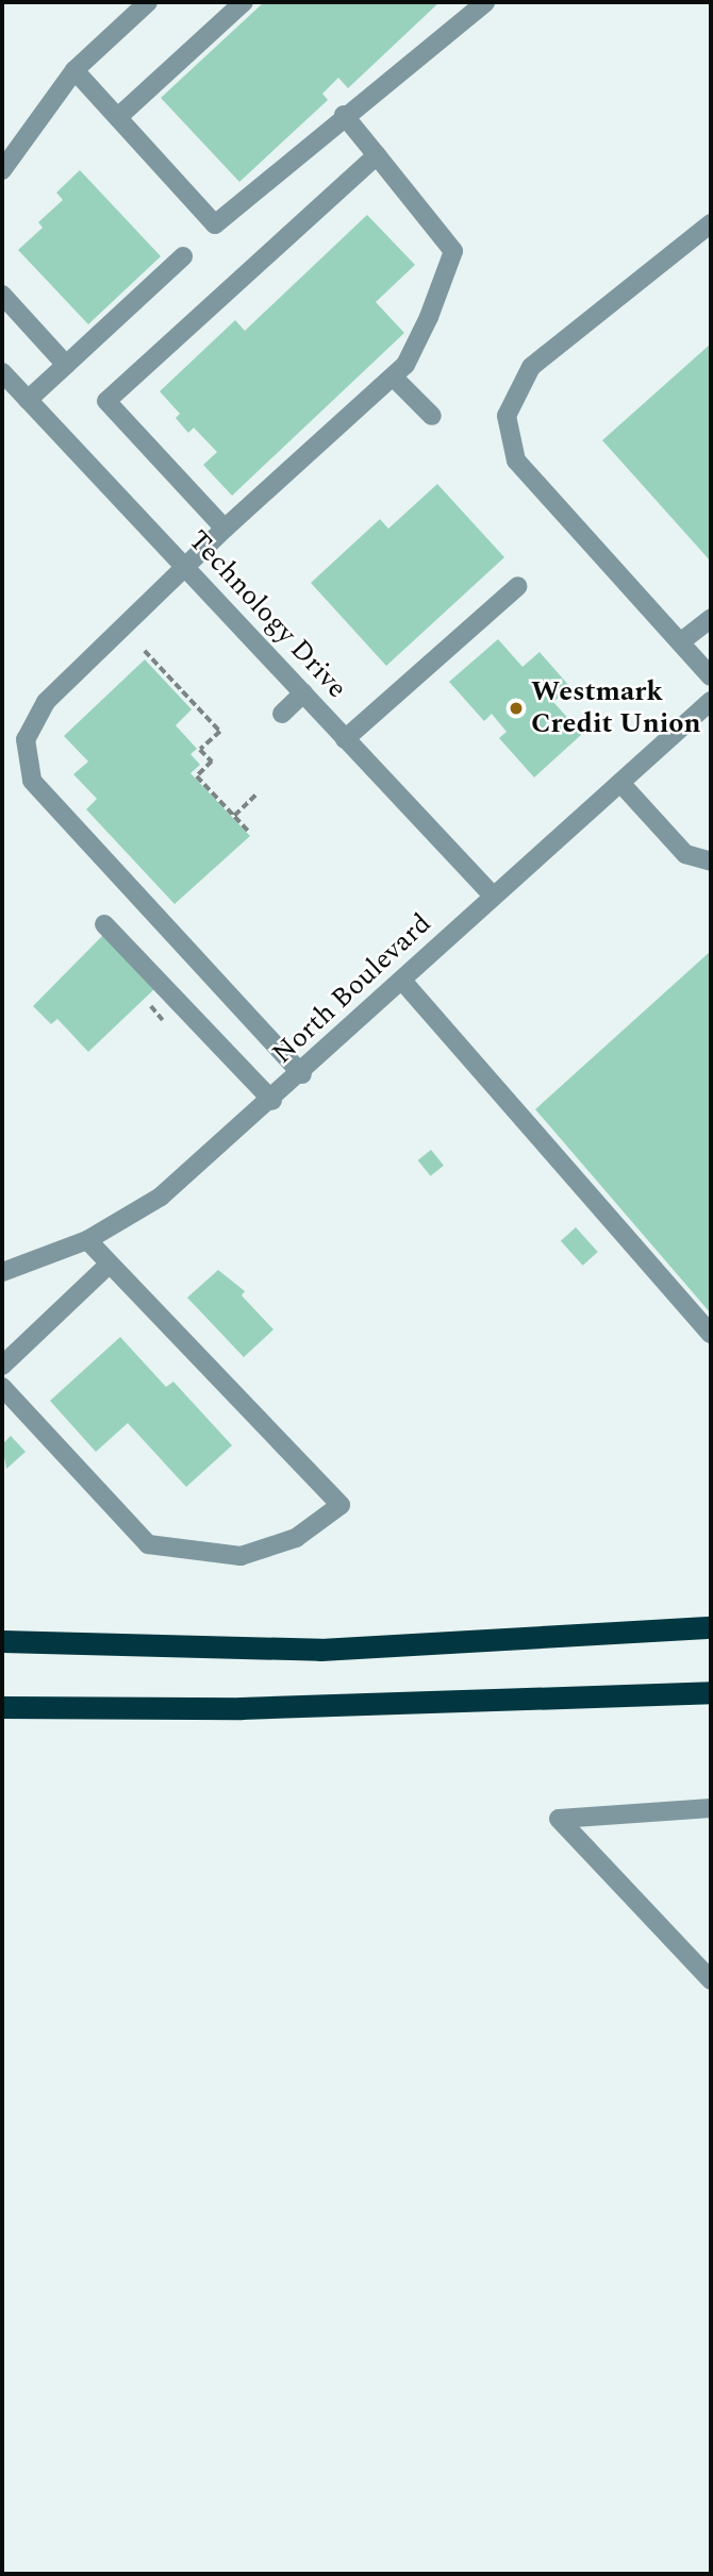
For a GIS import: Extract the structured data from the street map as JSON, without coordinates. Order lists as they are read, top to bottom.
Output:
{
  "streets": {
    "street": ["Technology Drive", "North Boulevard"]
  },
  "crossings": [
    ["Technology Drive", "North Boulevard"]
  ],
  "places": ["Westmark Credit Union"]
}
